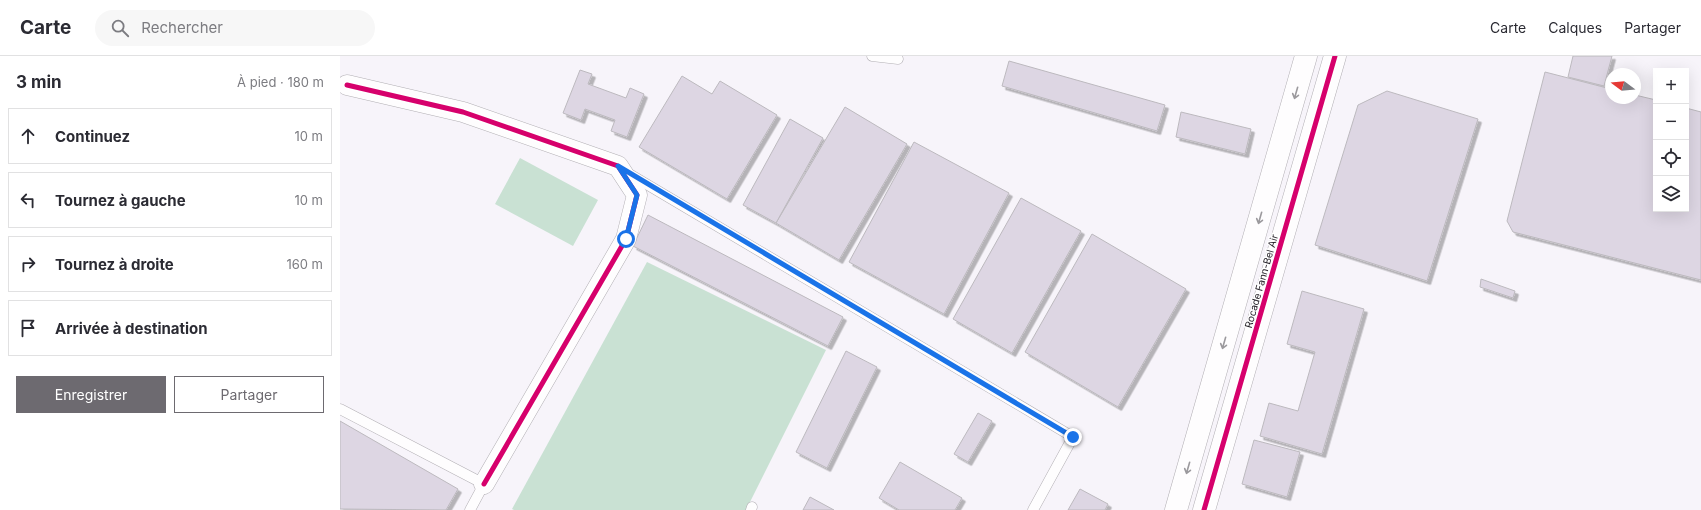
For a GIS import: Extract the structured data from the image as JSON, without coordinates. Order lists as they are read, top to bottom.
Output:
{
  "streets": {
    "street": ["Rocade Fann-Bel Air"]
  },
  "north": "left",
  "page": {
    "header": "Carte",
    "search": "Rechercher",
    "nav": ["Carte", "Calques", "Partager"],
    "heading": ["3 min", "À pied · 180 m"],
    "map_buttons": ["+", "−"],
    "list": [
      ["Continuez", "10 m"],
      ["Tournez à gauche", "10 m"],
      ["Tournez à droite", "160 m"],
      "Arrivée à destination"
    ],
    "buttons": ["Enregistrer", "Partager"]
  }
}
